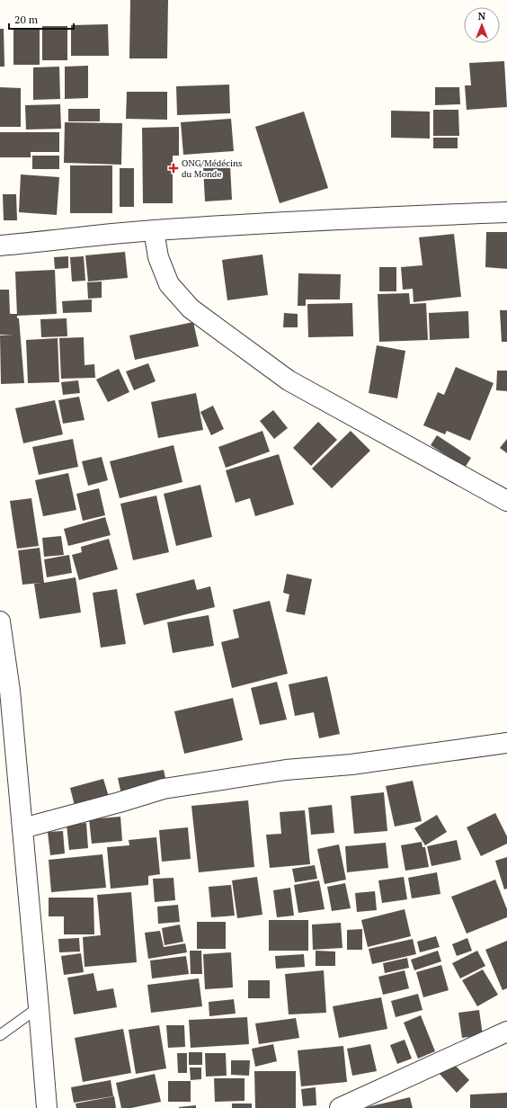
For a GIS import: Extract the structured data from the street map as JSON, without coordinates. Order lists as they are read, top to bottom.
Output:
{
  "places": {
    "health": ["ONG/Médécins du Monde"]
  },
  "scale_bar": "20 m",
  "north": "top"
}
